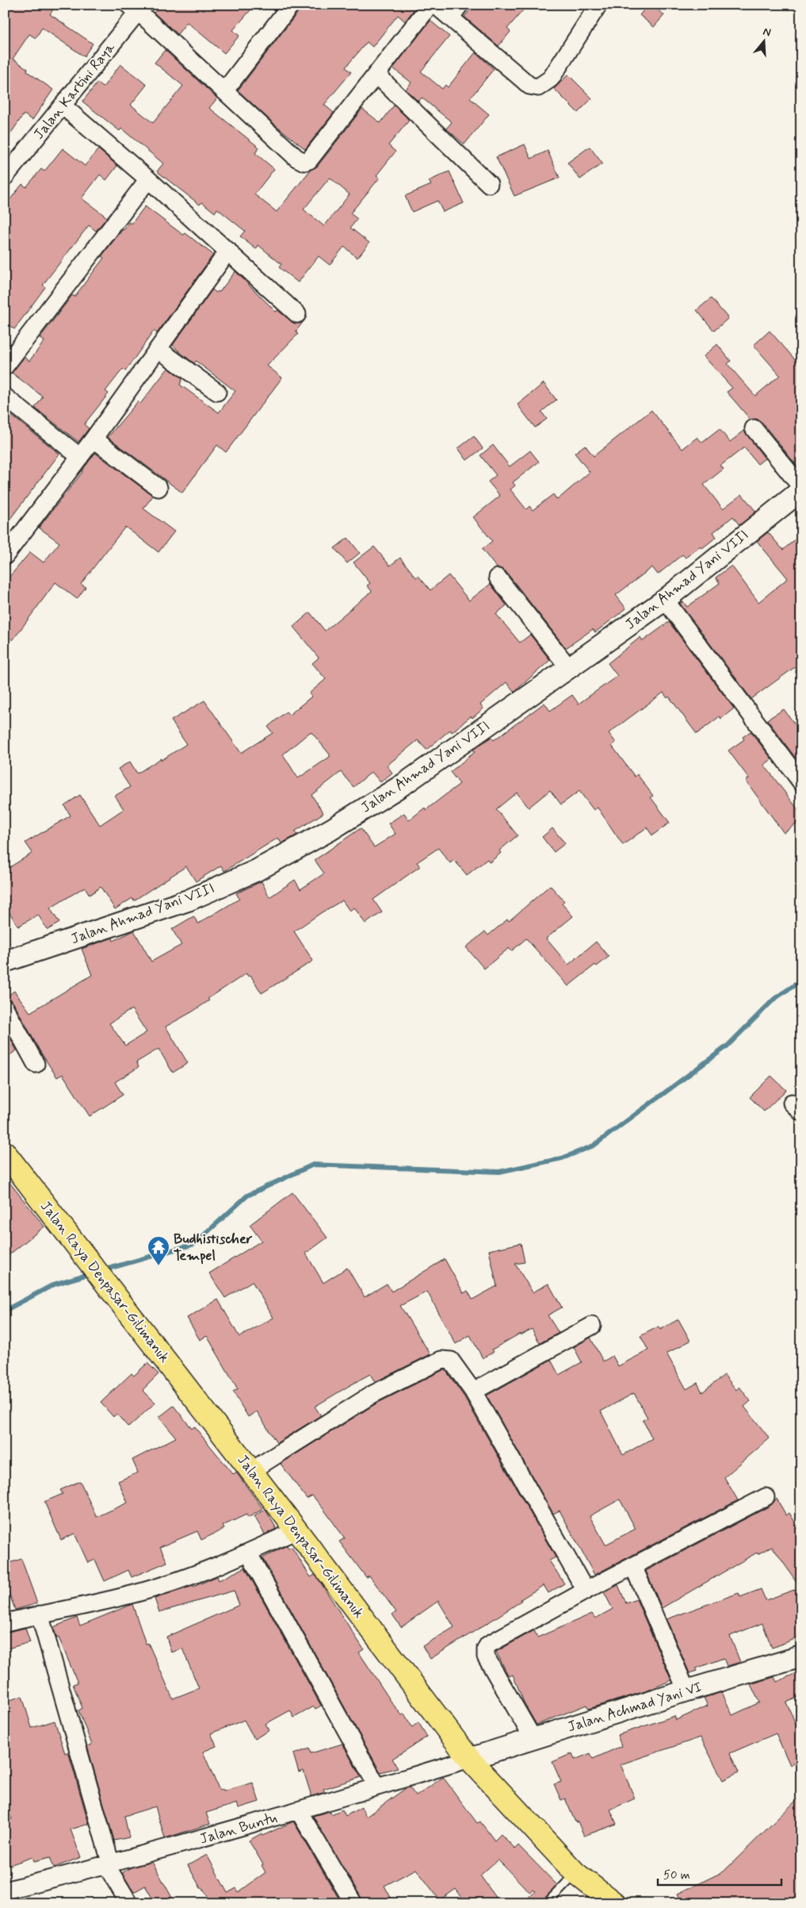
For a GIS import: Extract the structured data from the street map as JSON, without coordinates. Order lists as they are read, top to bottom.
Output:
{
  "streets": {
    "highway": ["Jalan Raya Denpasar-Gilimanuk"],
    "street": [
      "Jalan Kartini Raya",
      "Jalan Ahmad Yani VIII",
      "Jalan Achmad Yani VI",
      "Jalan Buntu"
    ]
  },
  "crossings": [
    ["Jalan Raya Denpasar-Gilimanuk", "Jalan Achmad Yani VI"],
    ["Jalan Raya Denpasar-Gilimanuk", "Jalan Buntu"],
    ["Jalan Achmad Yani VI", "Jalan Buntu"]
  ],
  "places": {
    "temple": ["Budhistischer Tempel"]
  },
  "scale_bar": "50 m",
  "north": "top"
}
